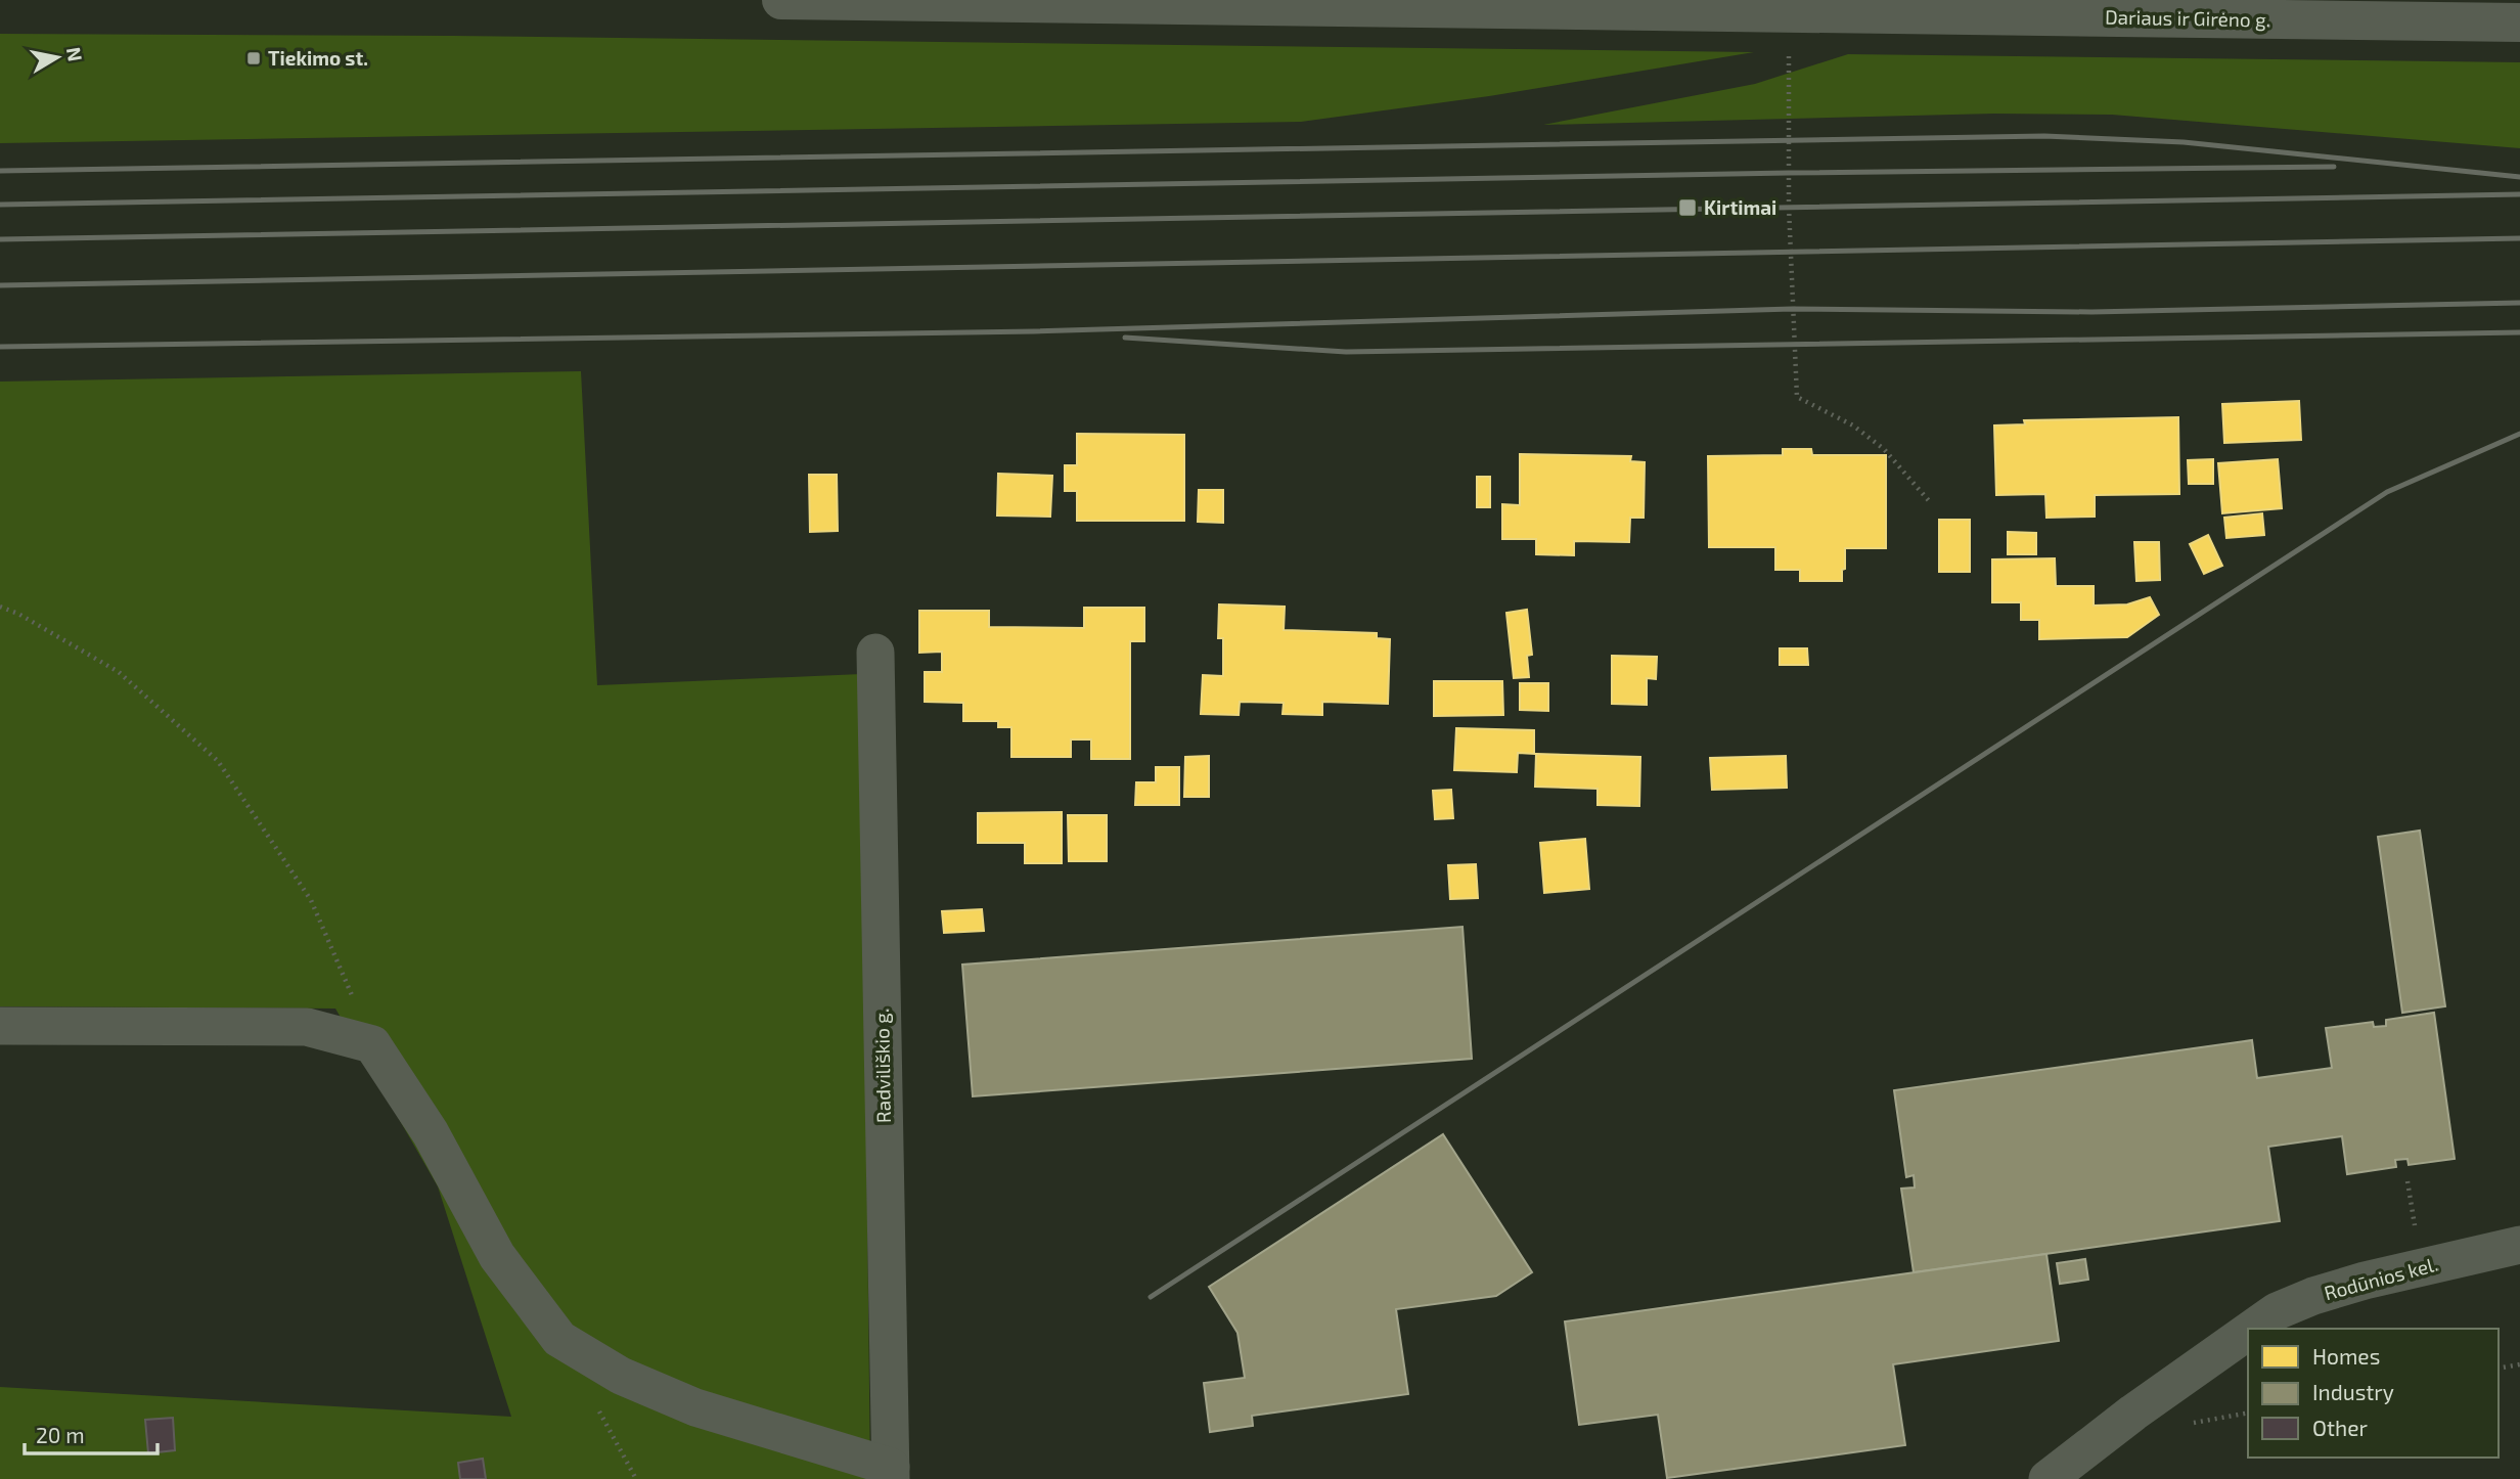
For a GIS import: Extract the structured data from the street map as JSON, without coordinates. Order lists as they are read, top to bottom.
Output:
{
  "streets": {
    "street": ["Dariaus ir Girėno g.", "Radviliškio g.", "Rodūnios kel."]
  },
  "places": {
    "transit": ["Tiekimo st.", "Kirtimai"]
  },
  "legend": ["Homes", "Industry", "Other"],
  "scale_bar": "20 m",
  "north": "right"
}
